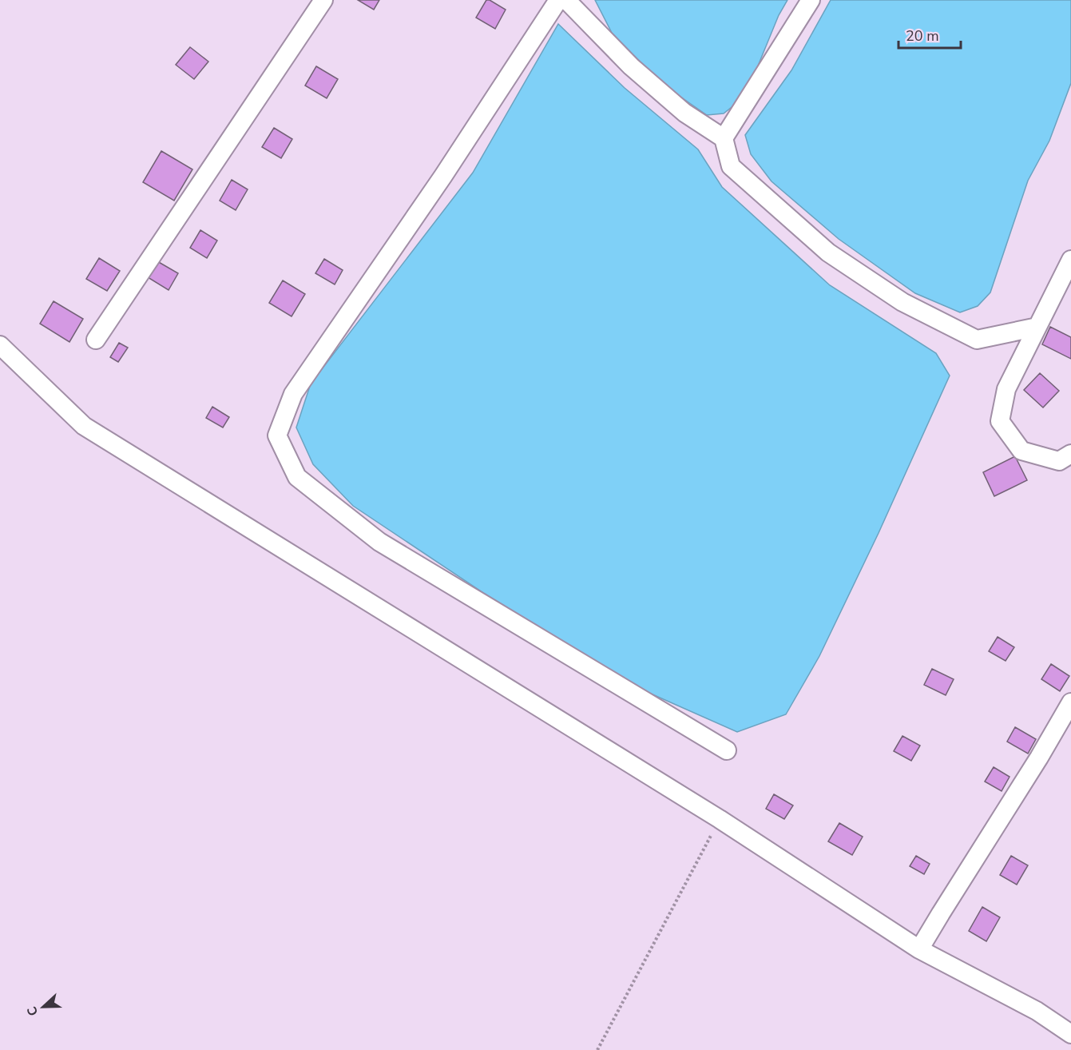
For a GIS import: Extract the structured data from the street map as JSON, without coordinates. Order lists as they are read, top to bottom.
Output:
{
  "scale_bar": "20 m",
  "north": "left"
}
